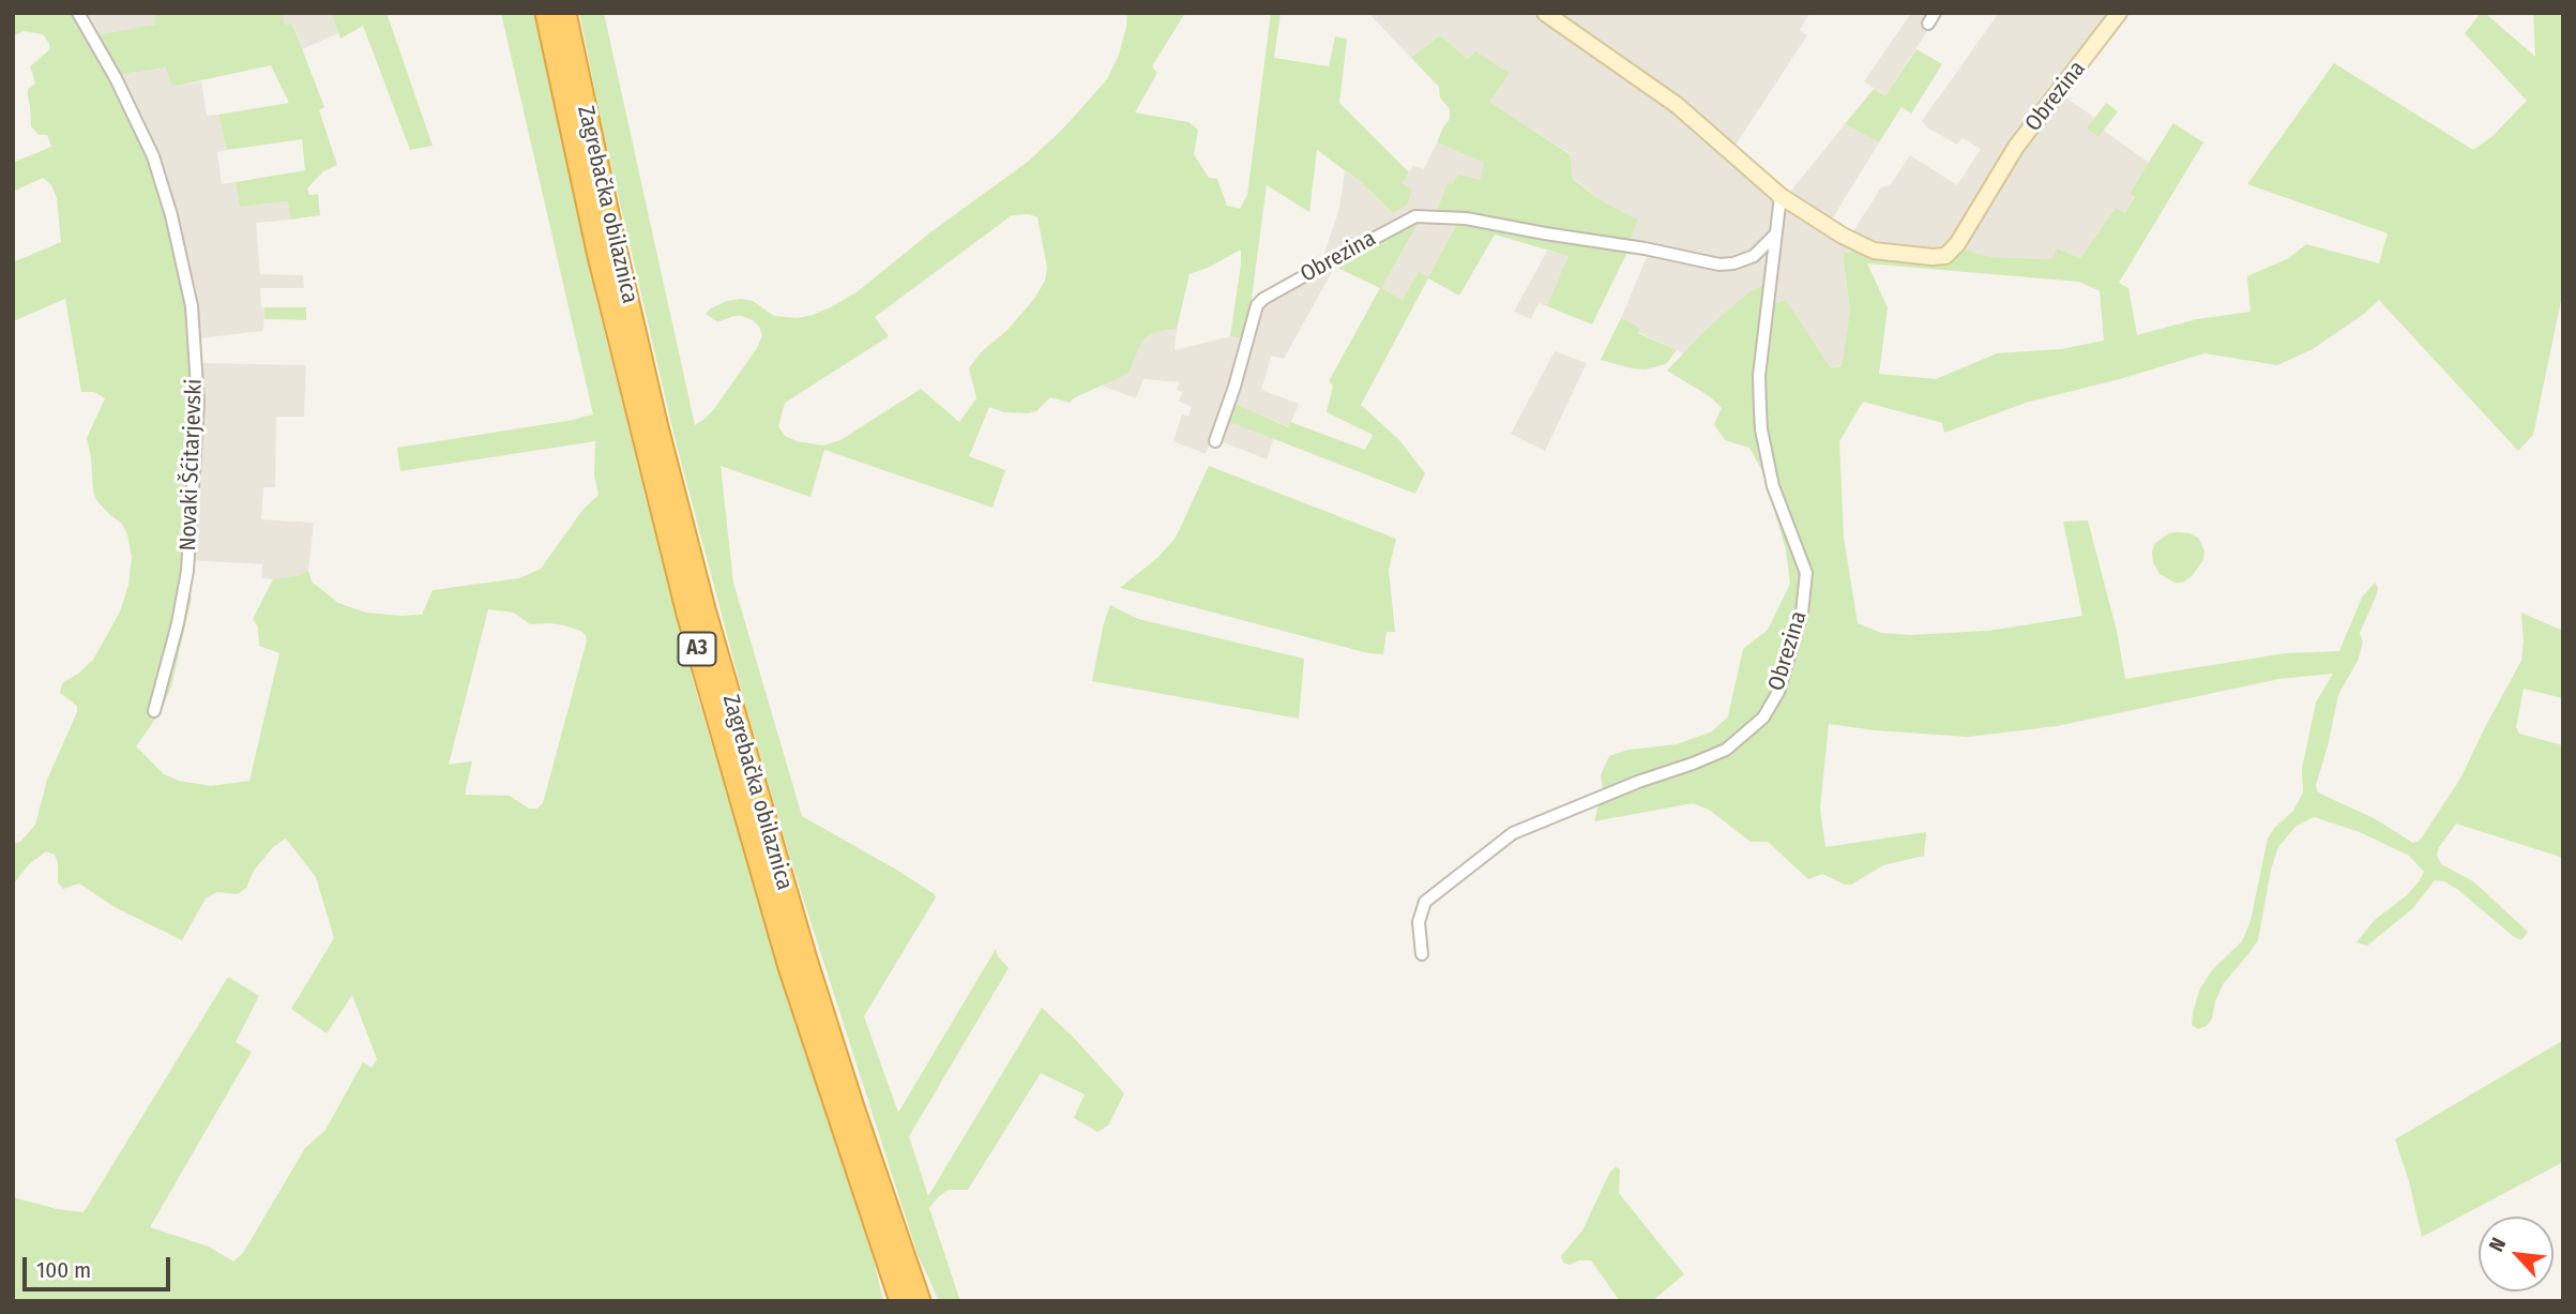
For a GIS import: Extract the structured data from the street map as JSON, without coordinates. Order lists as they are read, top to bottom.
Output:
{
  "streets": {
    "highway": ["Zagrebačka obilaznica", "A3"],
    "street": ["Obrezina", "Novaki Šćitarjevski"]
  },
  "scale_bar": "100 m",
  "north": "top left"
}
